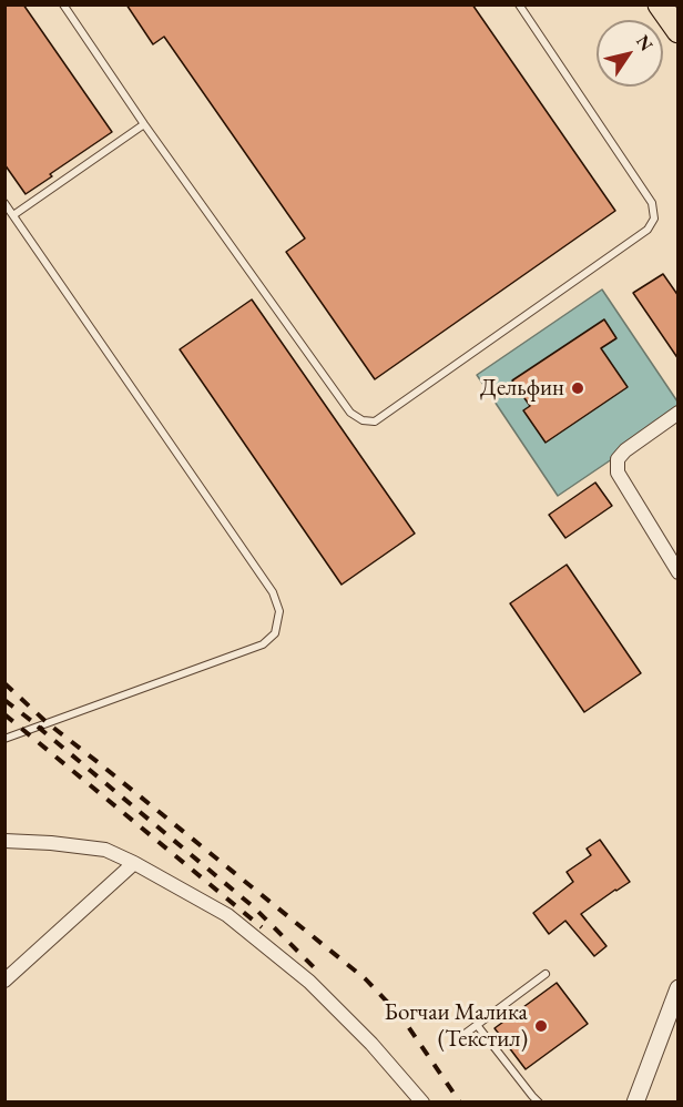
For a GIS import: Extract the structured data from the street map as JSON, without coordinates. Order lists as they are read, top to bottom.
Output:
{
  "places": ["Дельфин", "Богчаи Малика (Текстил)"],
  "north": "top right"
}
